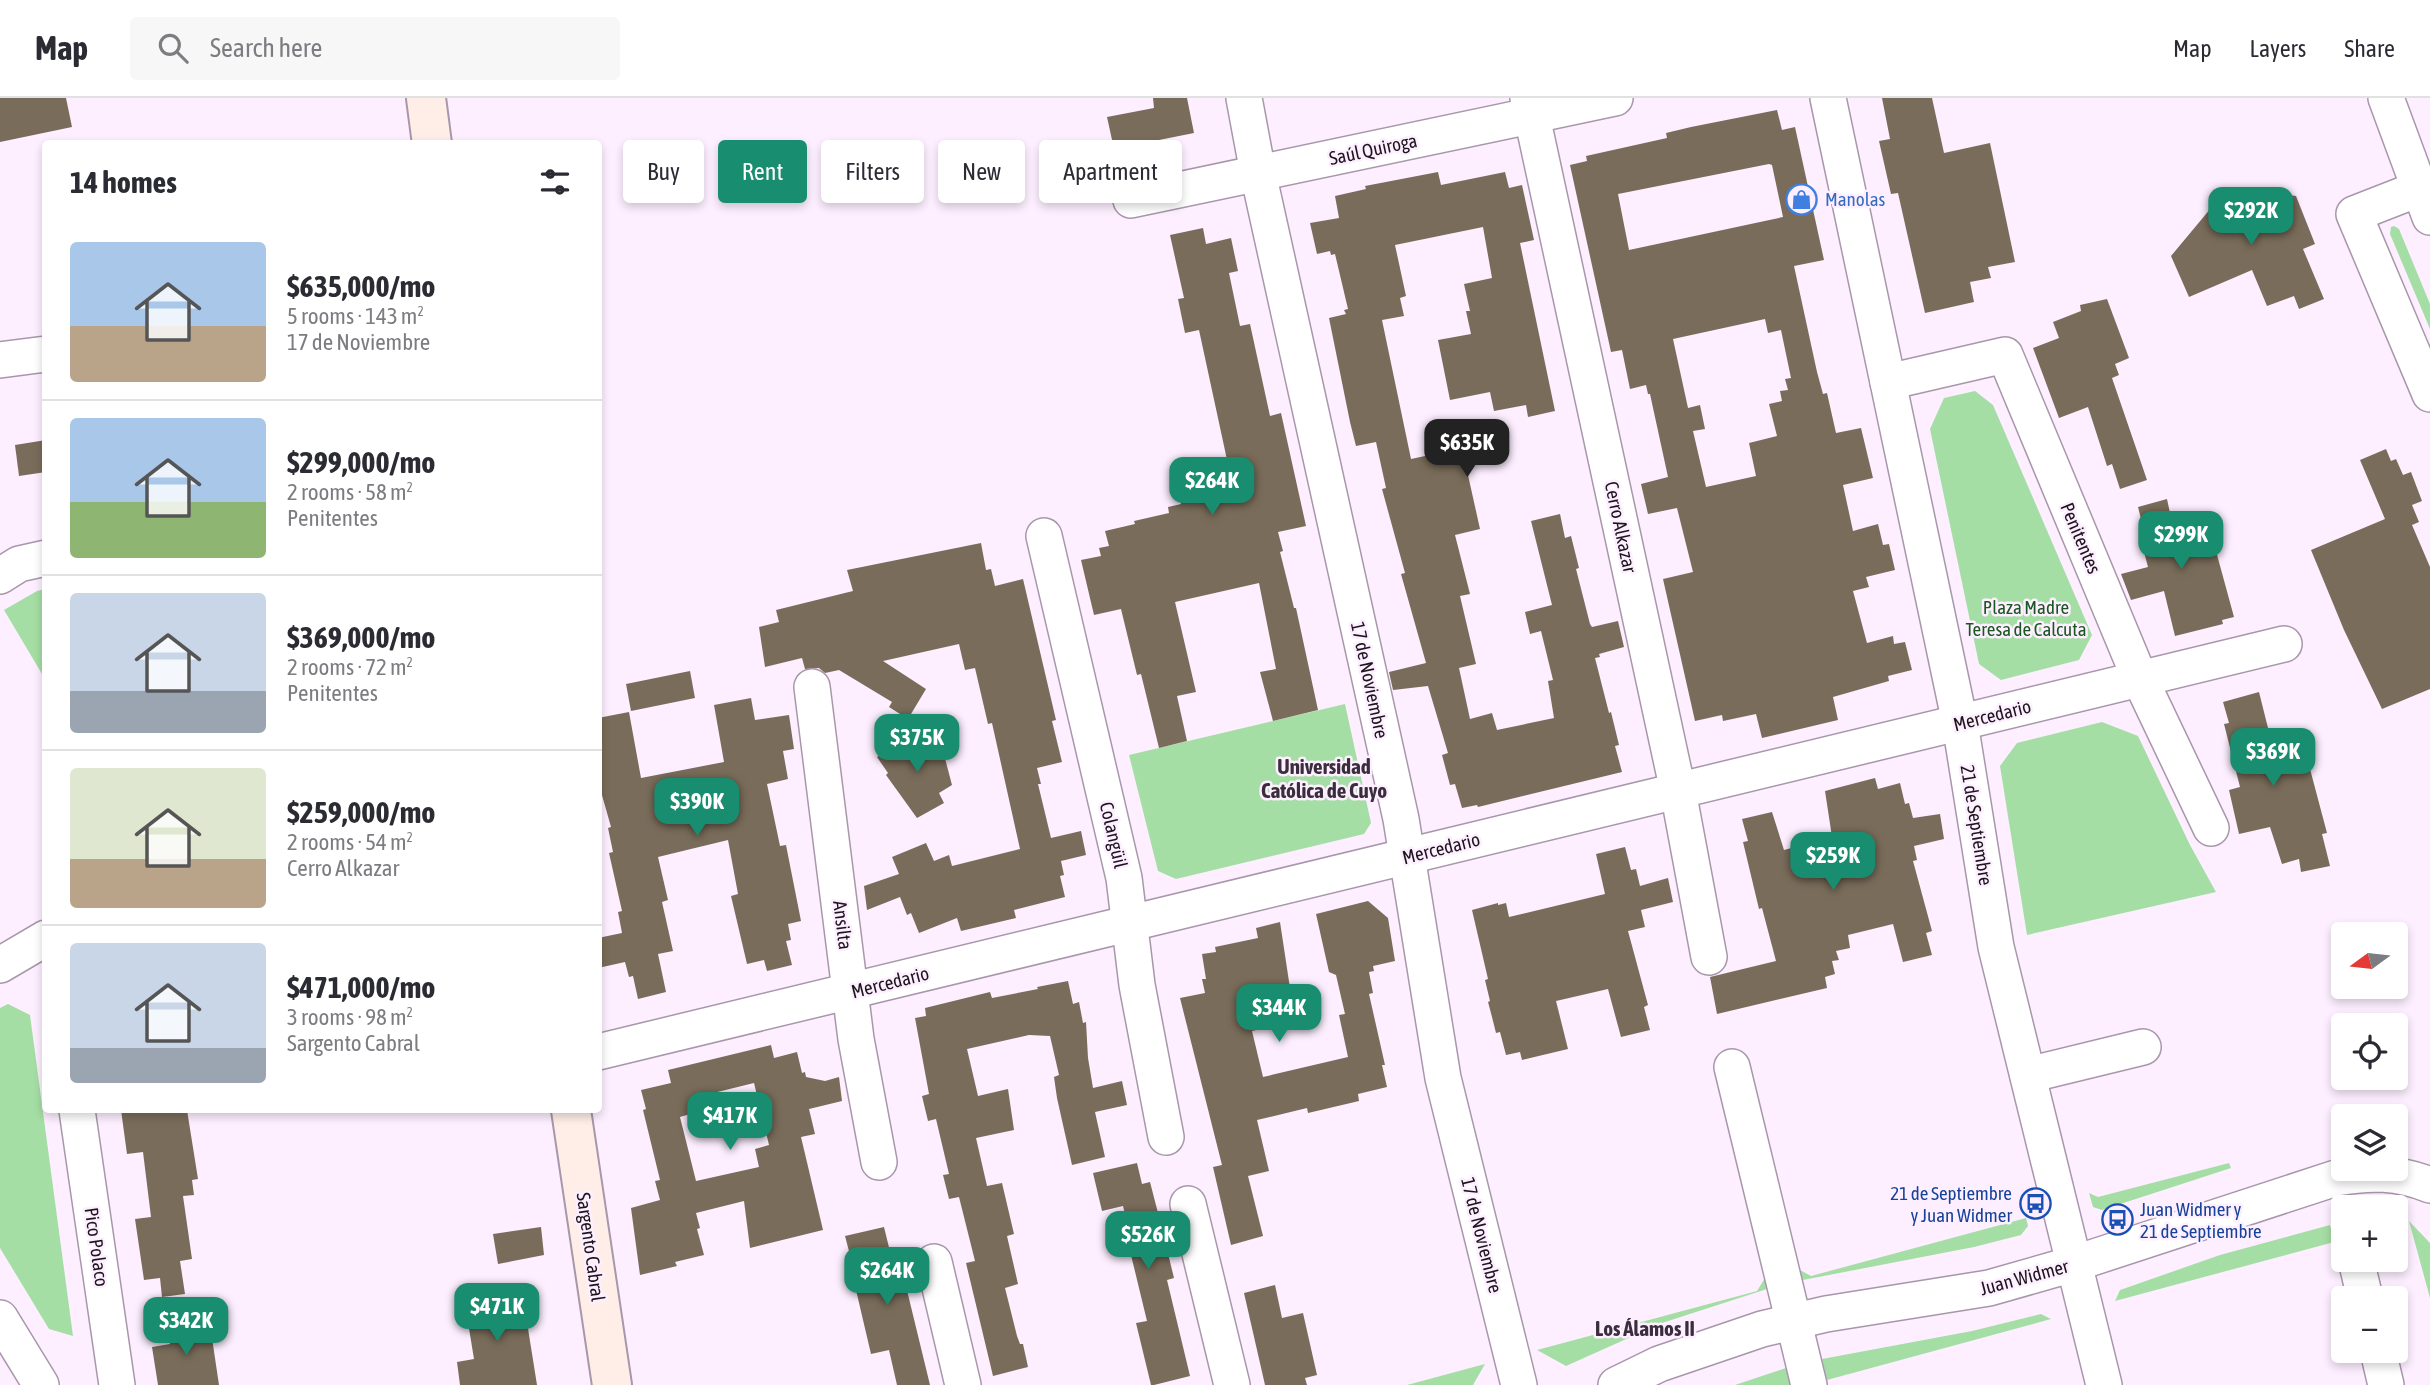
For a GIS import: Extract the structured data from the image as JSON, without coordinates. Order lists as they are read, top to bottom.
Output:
{
  "streets": {
    "main road": ["Sargento Cabral"],
    "street": [
      "Saúl Quiroga",
      "Cerro Alkazar",
      "Penitentes",
      "17 de Noviembre",
      "Mercedario",
      "21 de Septiembre",
      "Colangüil",
      "Ansilta",
      "Pico Polaco",
      "Juan Widmer"
    ]
  },
  "crossings": [
    ["Saúl Quiroga", "Cerro Alkazar"],
    ["Saúl Quiroga", "17 de Noviembre"],
    ["Cerro Alkazar", "Mercedario"],
    ["Penitentes", "Mercedario"],
    ["Penitentes", "21 de Septiembre"],
    ["17 de Noviembre", "Mercedario"],
    ["Mercedario", "21 de Septiembre"],
    ["Mercedario", "Colangüil"],
    ["Mercedario", "Ansilta"],
    ["21 de Septiembre", "Juan Widmer"]
  ],
  "districts": ["Universidad Católica de Cuyo", "Los Álamos II"],
  "parks": ["Plaza Madre Teresa de Calcuta"],
  "places": {
    "shop": ["Manolas"],
    "bus stop": ["21 de Septiembre y Juan Widmer", "Juan Widmer y 21 de Septiembre"]
  },
  "north": "left",
  "page": {
    "header": "Map",
    "search": "Search here",
    "nav": ["Map", "Layers", "Share"],
    "chip": [
      "Buy",
      "Rent",
      "Filters",
      "New",
      "Apartment"
    ],
    "heading": "14 homes",
    "price": [
      "$292K",
      "$635K",
      "$264K",
      "$299K",
      "$375K",
      "$369K",
      "$390K",
      "$259K",
      "$344K",
      "$417K",
      "$526K",
      "$264K",
      "$471K",
      "$342K"
    ],
    "list": [
      {
        "name": "$635,000/mo",
        "note": "5 rooms · 143 m² · 17 de Noviembre"
      },
      {
        "name": "$299,000/mo",
        "note": "2 rooms · 58 m² · Penitentes"
      },
      {
        "name": "$369,000/mo",
        "note": "2 rooms · 72 m² · Penitentes"
      },
      {
        "name": "$259,000/mo",
        "note": "2 rooms · 54 m² · Cerro Alkazar"
      },
      {
        "name": "$471,000/mo",
        "note": "3 rooms · 98 m² · Sargento Cabral"
      }
    ],
    "map_buttons": ["+", "−"]
  }
}
